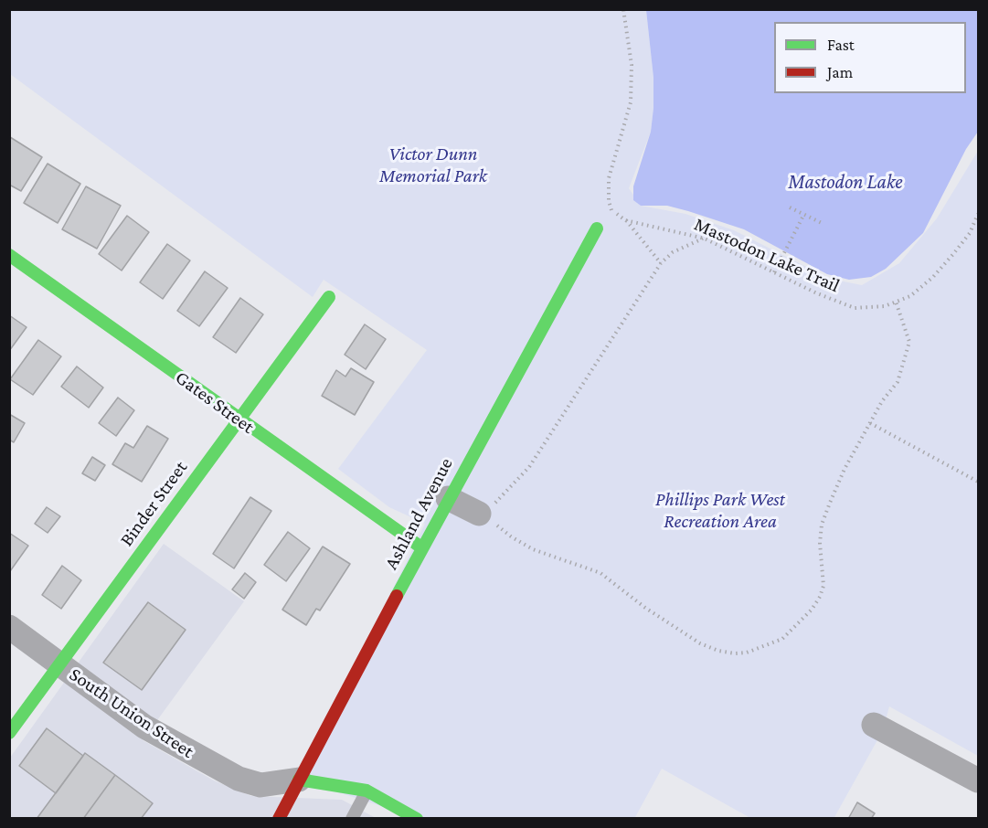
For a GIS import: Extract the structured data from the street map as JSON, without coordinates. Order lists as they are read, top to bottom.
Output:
{
  "streets": {
    "street": [
      "Gates Street",
      "Binder Street",
      "Ashland Avenue",
      "South Union Street"
    ],
    "path": ["Mastodon Lake Trail"]
  },
  "crossings": [
    ["Gates Street", "Binder Street"],
    ["Gates Street", "Ashland Avenue"],
    ["Binder Street", "South Union Street"],
    ["Ashland Avenue", "South Union Street"]
  ],
  "water": ["Mastodon Lake"],
  "parks": ["Victor Dunn Memorial Park", "Phillips Park West Recreation Area"],
  "legend": ["Fast", "Jam"]
}
